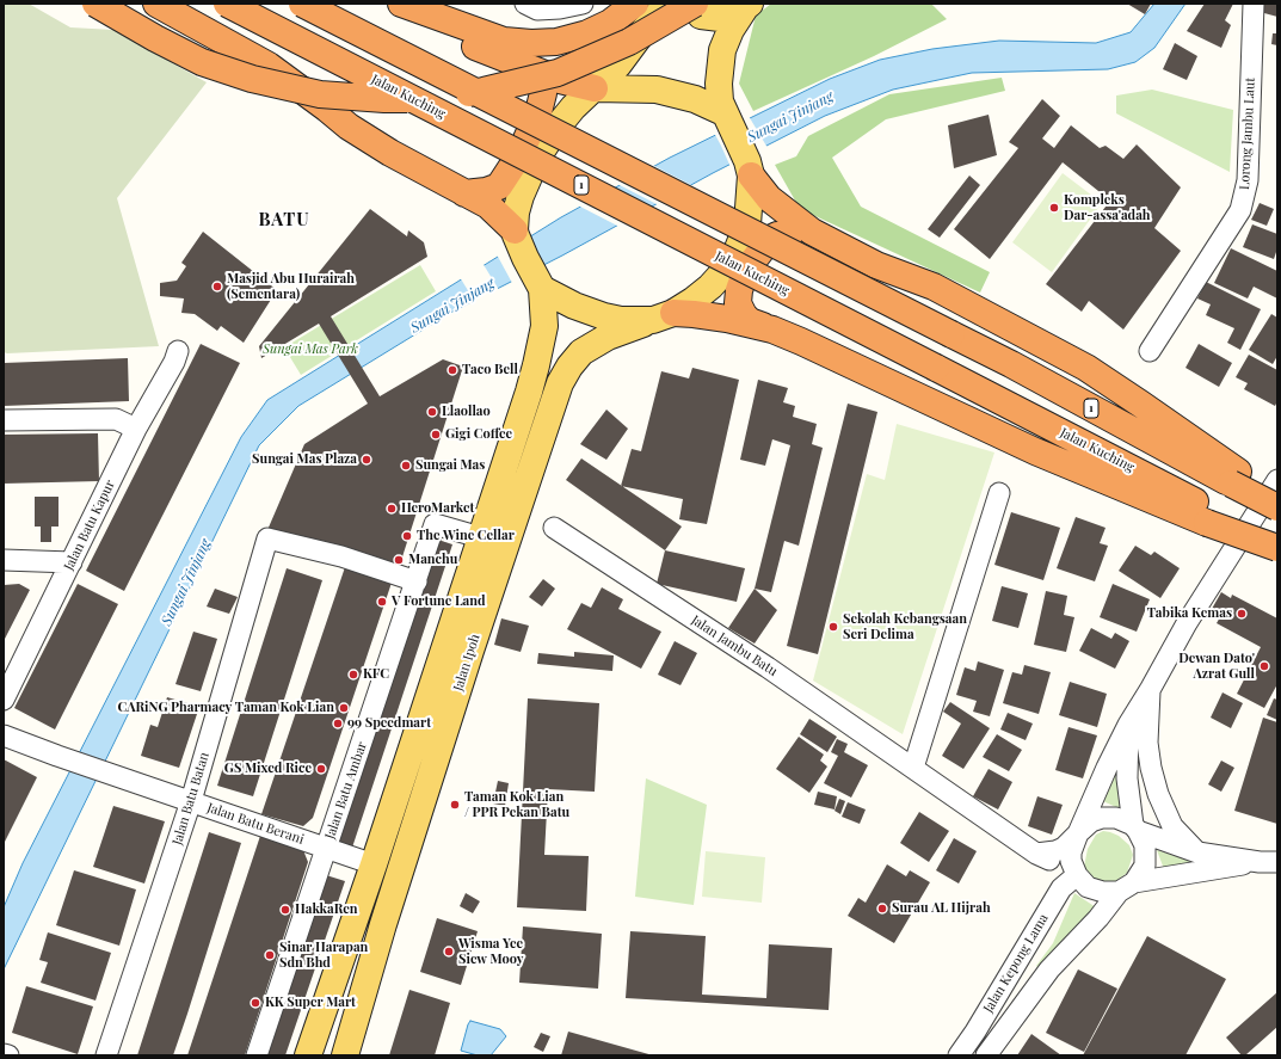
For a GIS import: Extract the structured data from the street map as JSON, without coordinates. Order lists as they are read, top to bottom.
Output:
{
  "streets": {
    "highway": ["Jalan Kuching", "1"],
    "main road": ["Jalan Ipoh"],
    "street": [
      "Lorong Jambu Laut",
      "Jalan Batu Kapur",
      "Jalan Jambu Batu",
      "Jalan Batu Ambar",
      "Jalan Batu Batan",
      "Jalan Batu Berani",
      "Jalan Kepong Lama"
    ]
  },
  "crossings": [
    ["Jalan Jambu Batu", "Jalan Kepong Lama"],
    ["Jalan Ipoh", "Jalan Batu Ambar"],
    ["Jalan Ipoh", "Jalan Batu Berani"],
    ["Jalan Batu Ambar", "Jalan Batu Batan"],
    ["Jalan Batu Ambar", "Jalan Batu Berani"],
    ["Jalan Batu Batan", "Jalan Batu Berani"]
  ],
  "districts": ["BATU"],
  "water": ["Sungai Jinjang"],
  "parks": ["Sungai Mas Park"],
  "places": [
    "Kompleks Dar-assa'adah",
    "Masjid Abu Hurairah (Sementara)",
    "Taco Bell",
    "Llaollao",
    "Gigi Coffee",
    "Sungai Mas Plaza",
    "Sungai Mas",
    "HeroMarket",
    "The Wine Cellar",
    "Manchu",
    "V Fortune Land",
    "Tabika Kemas",
    "Sekolah Kebangsaan Seri Delima",
    "Dewan Dato' Azrat Gull",
    "KFC",
    "CARiNG Pharmacy Taman Kok Lian",
    "99 Speedmart",
    "GS Mixed Rice",
    "Taman Kok Lian / PPR Pekan Batu",
    "Surau AL Hijrah",
    "HakkaRen",
    "Wisma Yee Siew Mooy",
    "Sinar Harapan Sdn Bhd",
    "KK Super Mart"
  ]
}
